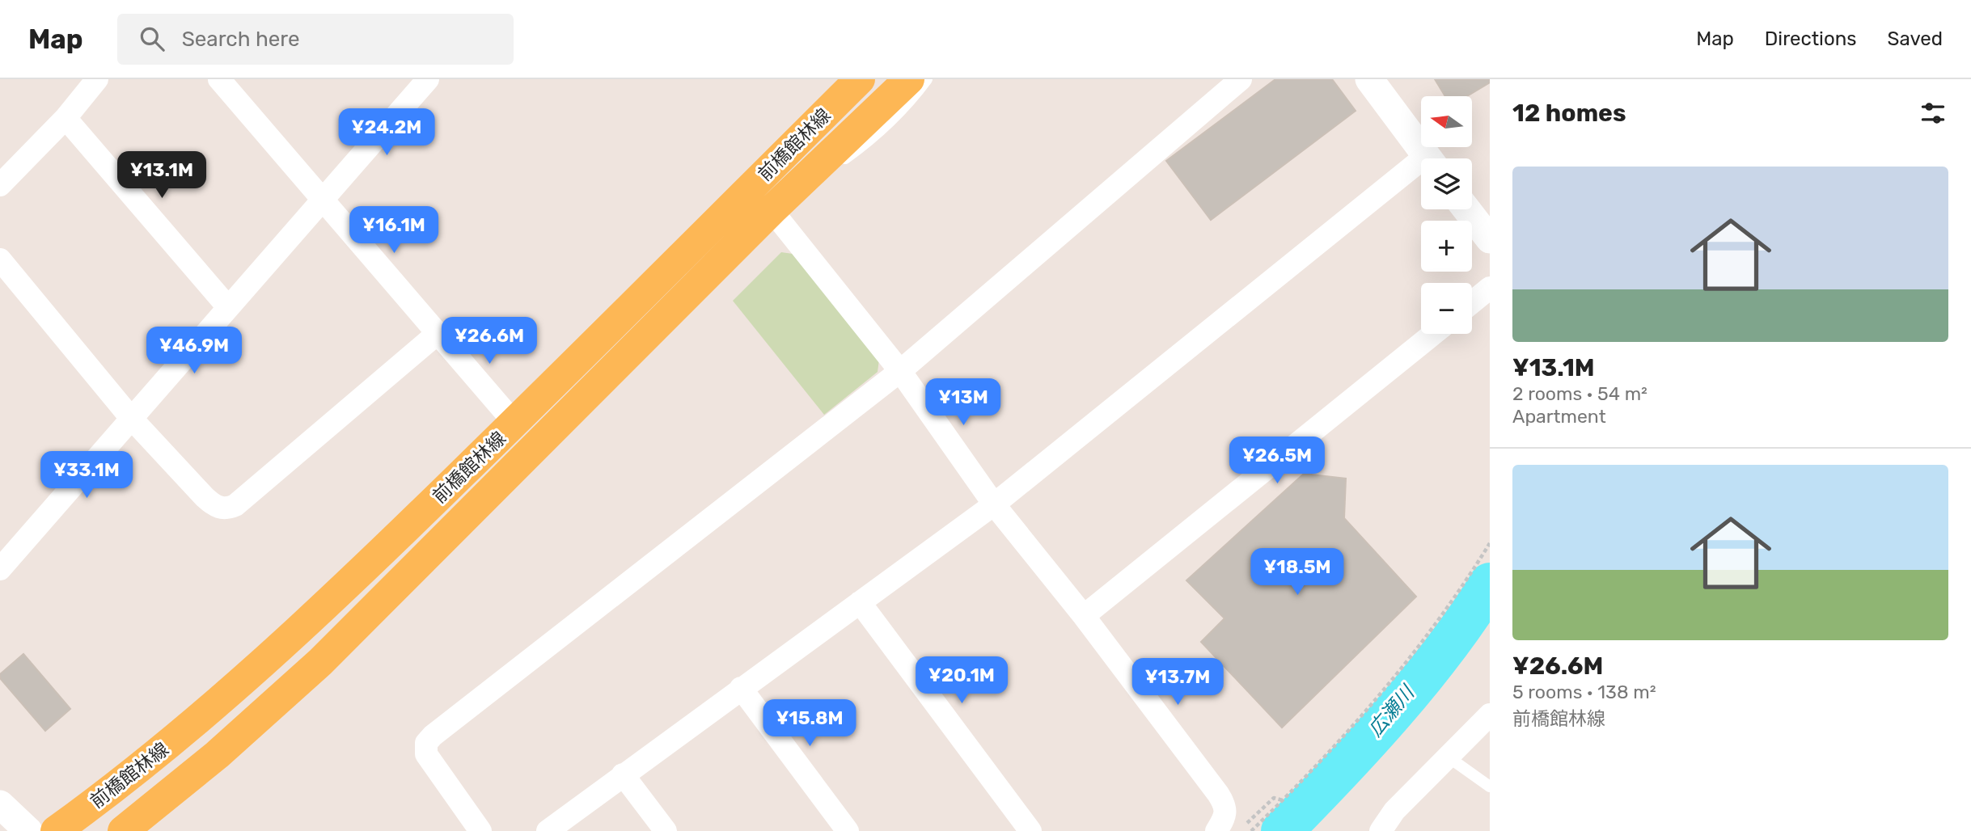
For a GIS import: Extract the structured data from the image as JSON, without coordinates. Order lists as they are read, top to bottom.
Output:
{
  "streets": {
    "main road": ["前橋館林線"]
  },
  "water": ["広瀬川"],
  "north": "left",
  "page": {
    "header": "Map",
    "search": "Search here",
    "nav": ["Map", "Directions", "Saved"],
    "heading": "12 homes",
    "map_buttons": ["+", "−"],
    "price": [
      "¥24.2M",
      "¥13.1M",
      "¥16.1M",
      "¥26.6M",
      "¥46.9M",
      "¥13M",
      "¥26.5M",
      "¥33.1M",
      "¥18.5M",
      "¥20.1M",
      "¥13.7M",
      "¥15.8M"
    ],
    "list": [
      {
        "name": "¥13.1M",
        "note": "2 rooms · 54 m² · Apartment"
      },
      {
        "name": "¥26.6M",
        "note": "5 rooms · 138 m² · 前橋館林線"
      }
    ]
  }
}
